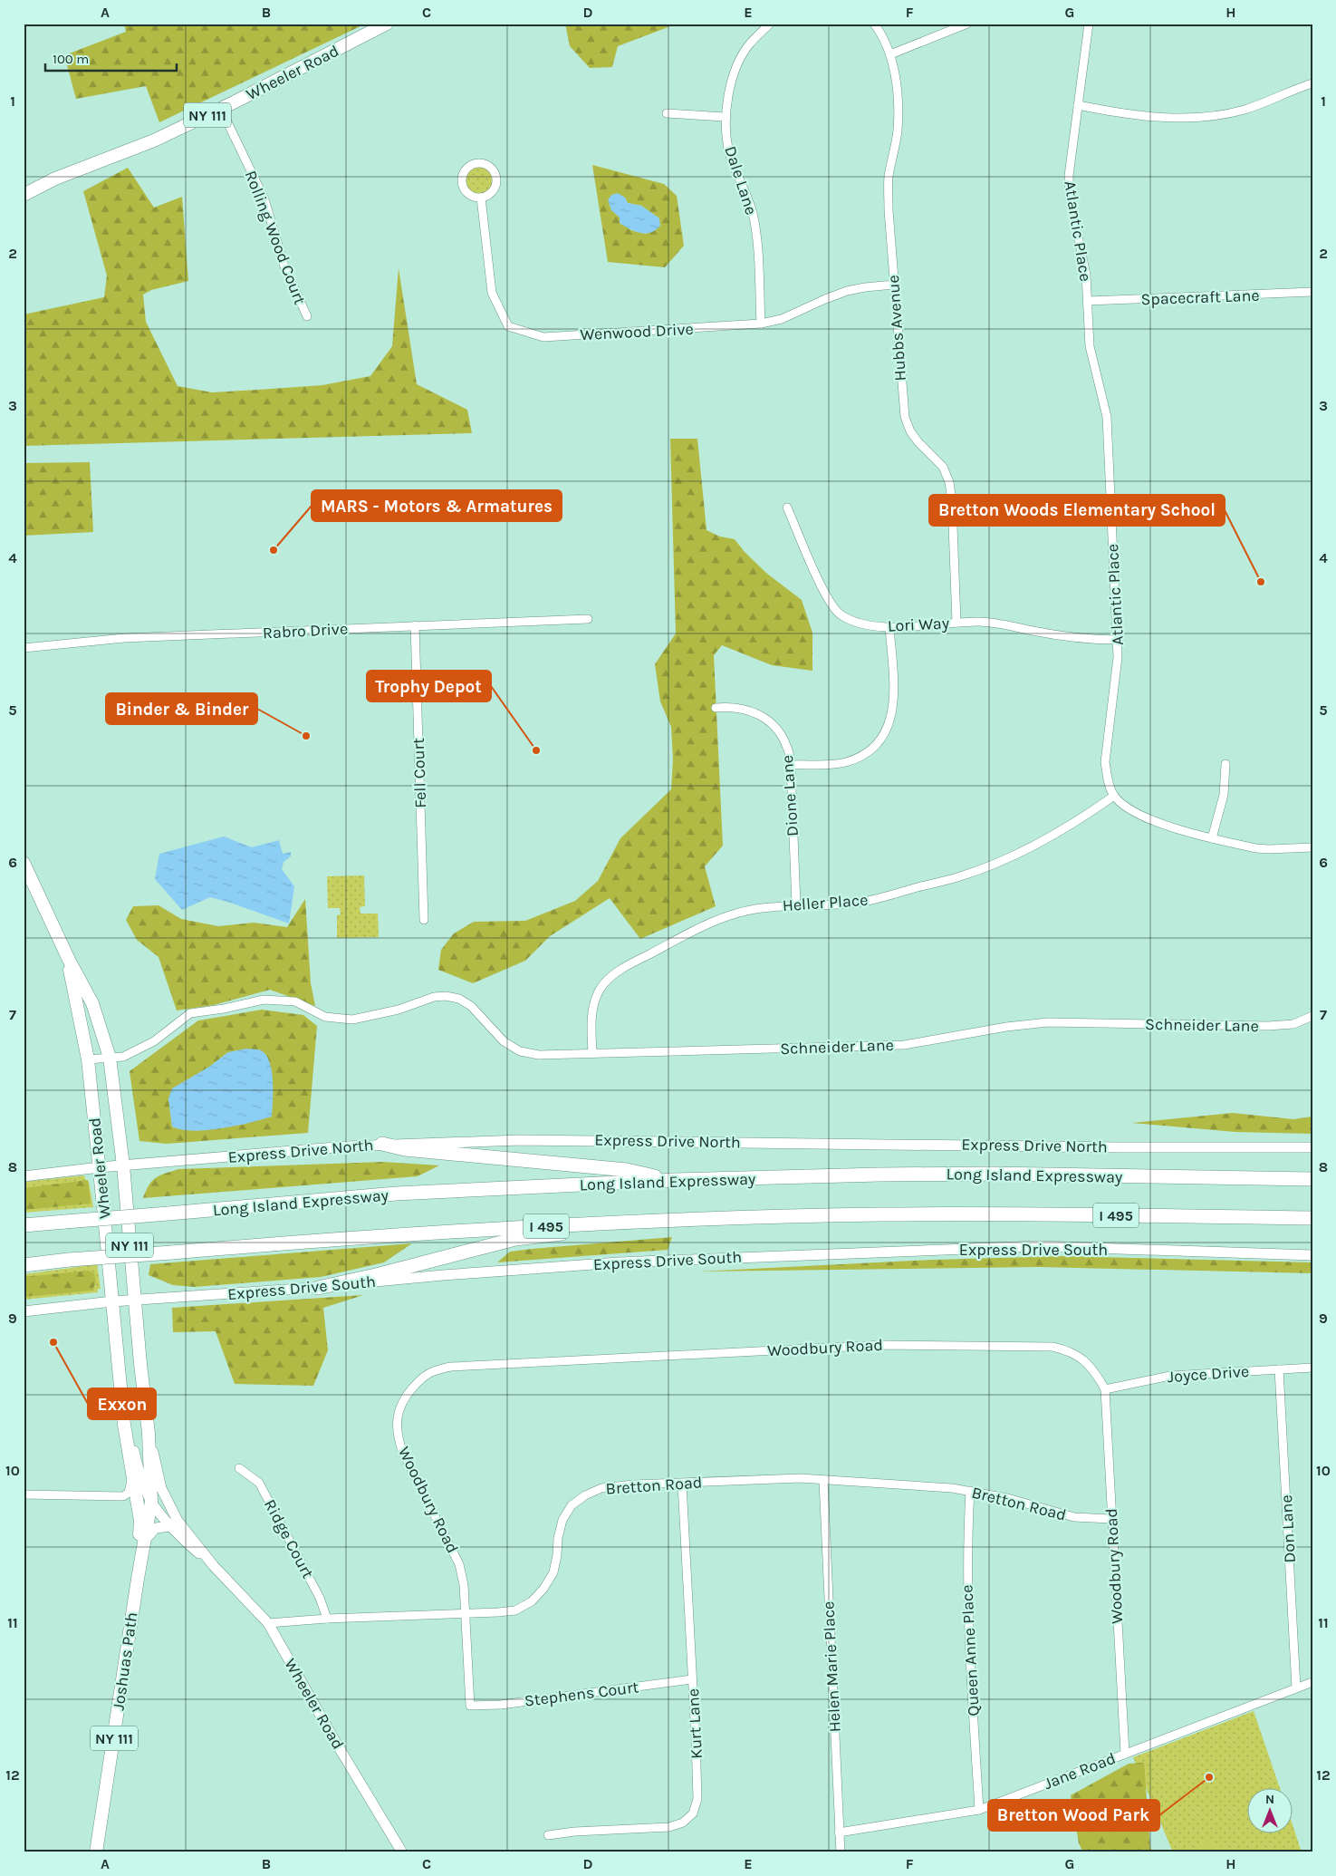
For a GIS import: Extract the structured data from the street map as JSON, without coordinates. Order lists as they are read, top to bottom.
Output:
{
  "streets": {
    "highway": ["Long Island Expressway", "I 495"],
    "main road": [
      "Wheeler Road",
      "NY 111",
      "Express Drive North",
      "Express Drive South",
      "Joshuas Path"
    ],
    "street": [
      "Dale Lane",
      "Atlantic Place",
      "Rolling Wood Court",
      "Spacecraft Lane",
      "Hubbs Avenue",
      "Wenwood Drive",
      "Lori Way",
      "Rabro Drive",
      "Fell Court",
      "Dione Lane",
      "Heller Place",
      "Schneider Lane",
      "Woodbury Road",
      "Joyce Drive",
      "Bretton Road",
      "Don Lane",
      "Ridge Court",
      "Queen Anne Place",
      "Helen Marie Place",
      "Stephens Court",
      "Kurt Lane",
      "Jane Road"
    ]
  },
  "crossings": [
    ["Wheeler Road", "Rolling Wood Court"],
    ["Wheeler Road", "Schneider Lane"],
    ["Wheeler Road", "Express Drive North"],
    ["Wheeler Road", "Express Drive South"],
    ["Wheeler Road", "Bretton Road"],
    ["Wheeler Road", "Joshuas Path"],
    ["Dale Lane", "Wenwood Drive"],
    ["Atlantic Place", "Spacecraft Lane"],
    ["Atlantic Place", "Lori Way"],
    ["Atlantic Place", "Heller Place"],
    ["Hubbs Avenue", "Wenwood Drive"],
    ["Hubbs Avenue", "Lori Way"],
    ["Rabro Drive", "Fell Court"],
    ["Dione Lane", "Heller Place"],
    ["Heller Place", "Schneider Lane"],
    ["Woodbury Road", "Joyce Drive"],
    ["Woodbury Road", "Bretton Road"],
    ["Woodbury Road", "Stephens Court"],
    ["Woodbury Road", "Jane Road"],
    ["Joyce Drive", "Don Lane"],
    ["Bretton Road", "Ridge Court"],
    ["Bretton Road", "Queen Anne Place"],
    ["Bretton Road", "Helen Marie Place"],
    ["Bretton Road", "Kurt Lane"],
    ["Don Lane", "Jane Road"],
    ["Queen Anne Place", "Jane Road"],
    ["Helen Marie Place", "Jane Road"],
    ["Stephens Court", "Kurt Lane"]
  ],
  "places": [
    "MARS - Motors & Armatures",
    "Bretton Woods Elementary School",
    "Binder & Binder",
    "Trophy Depot",
    "Exxon",
    "Bretton Wood Park"
  ],
  "scale_bar": "100 m",
  "north": "top",
  "grid": {
    "columns": [
      "A",
      "B",
      "C",
      "D",
      "E",
      "F",
      "G",
      "H"
    ],
    "rows": [
      "1",
      "2",
      "3",
      "4",
      "5",
      "6",
      "7",
      "8",
      "9",
      "10",
      "11",
      "12"
    ]
  }
}
